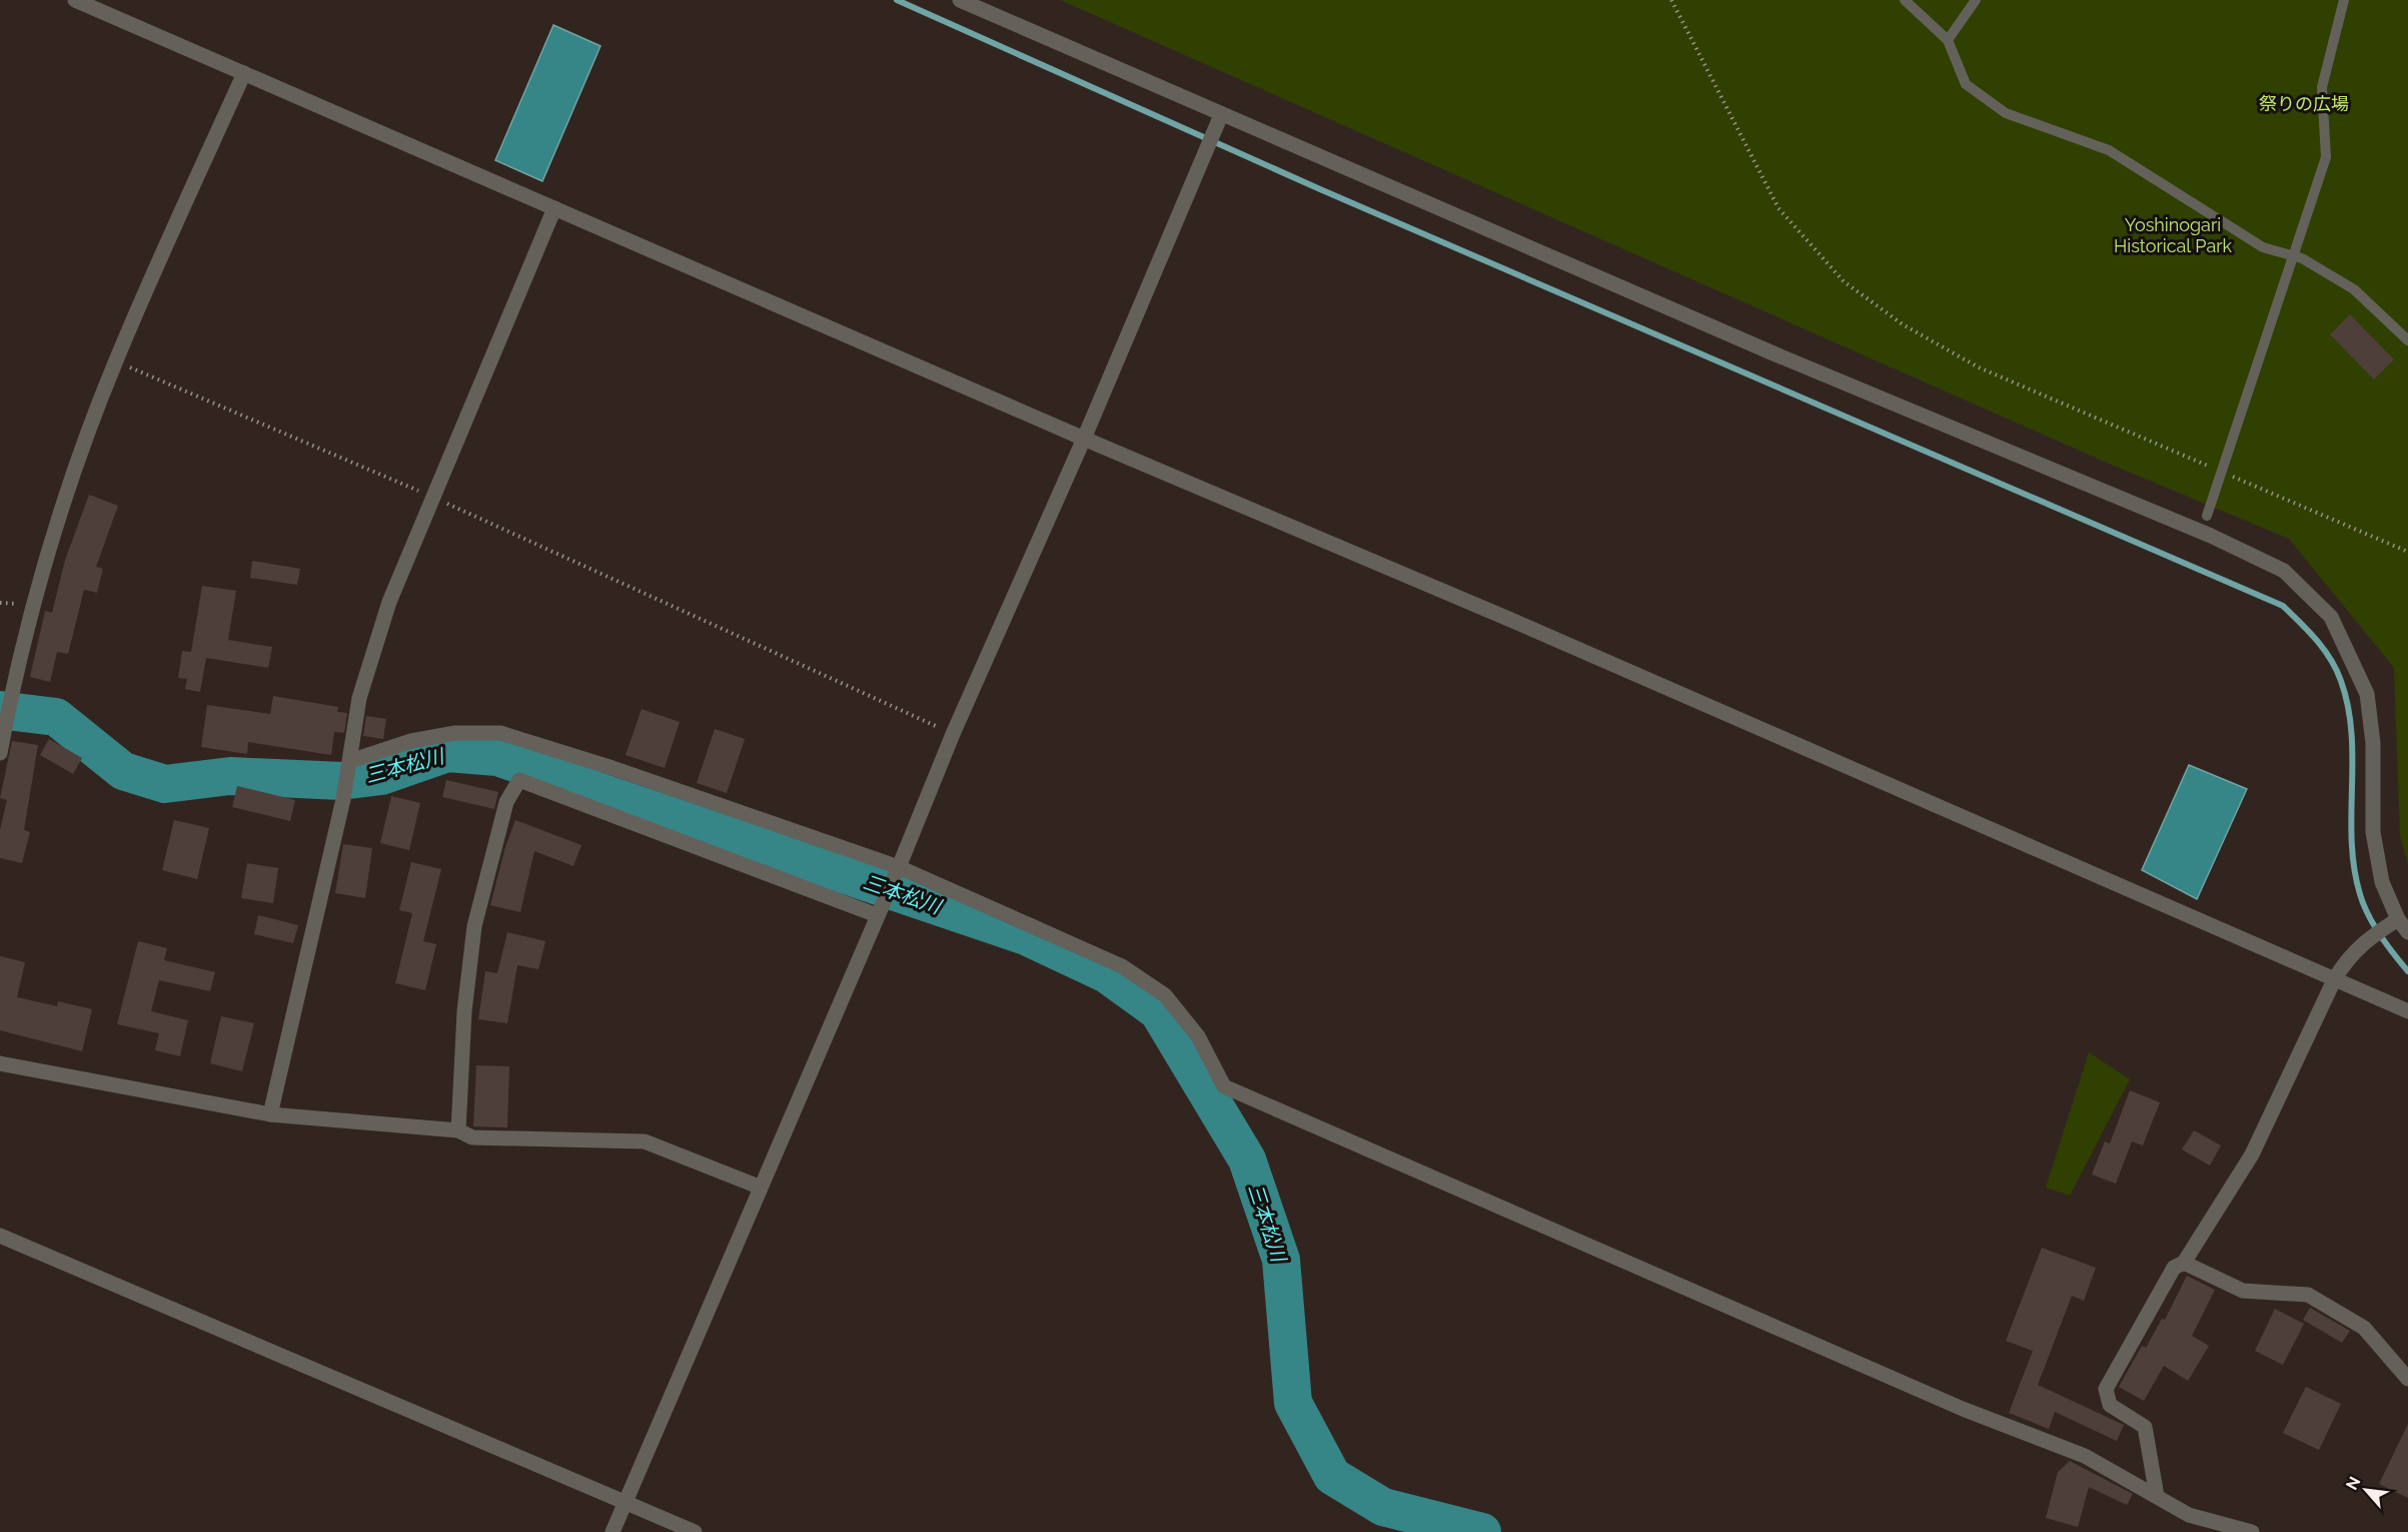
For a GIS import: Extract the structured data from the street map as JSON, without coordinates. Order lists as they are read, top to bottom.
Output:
{
  "water": ["三本松川"],
  "parks": ["祭りの広場", "Yoshinogari Historical Park"],
  "north": "top left"
}
